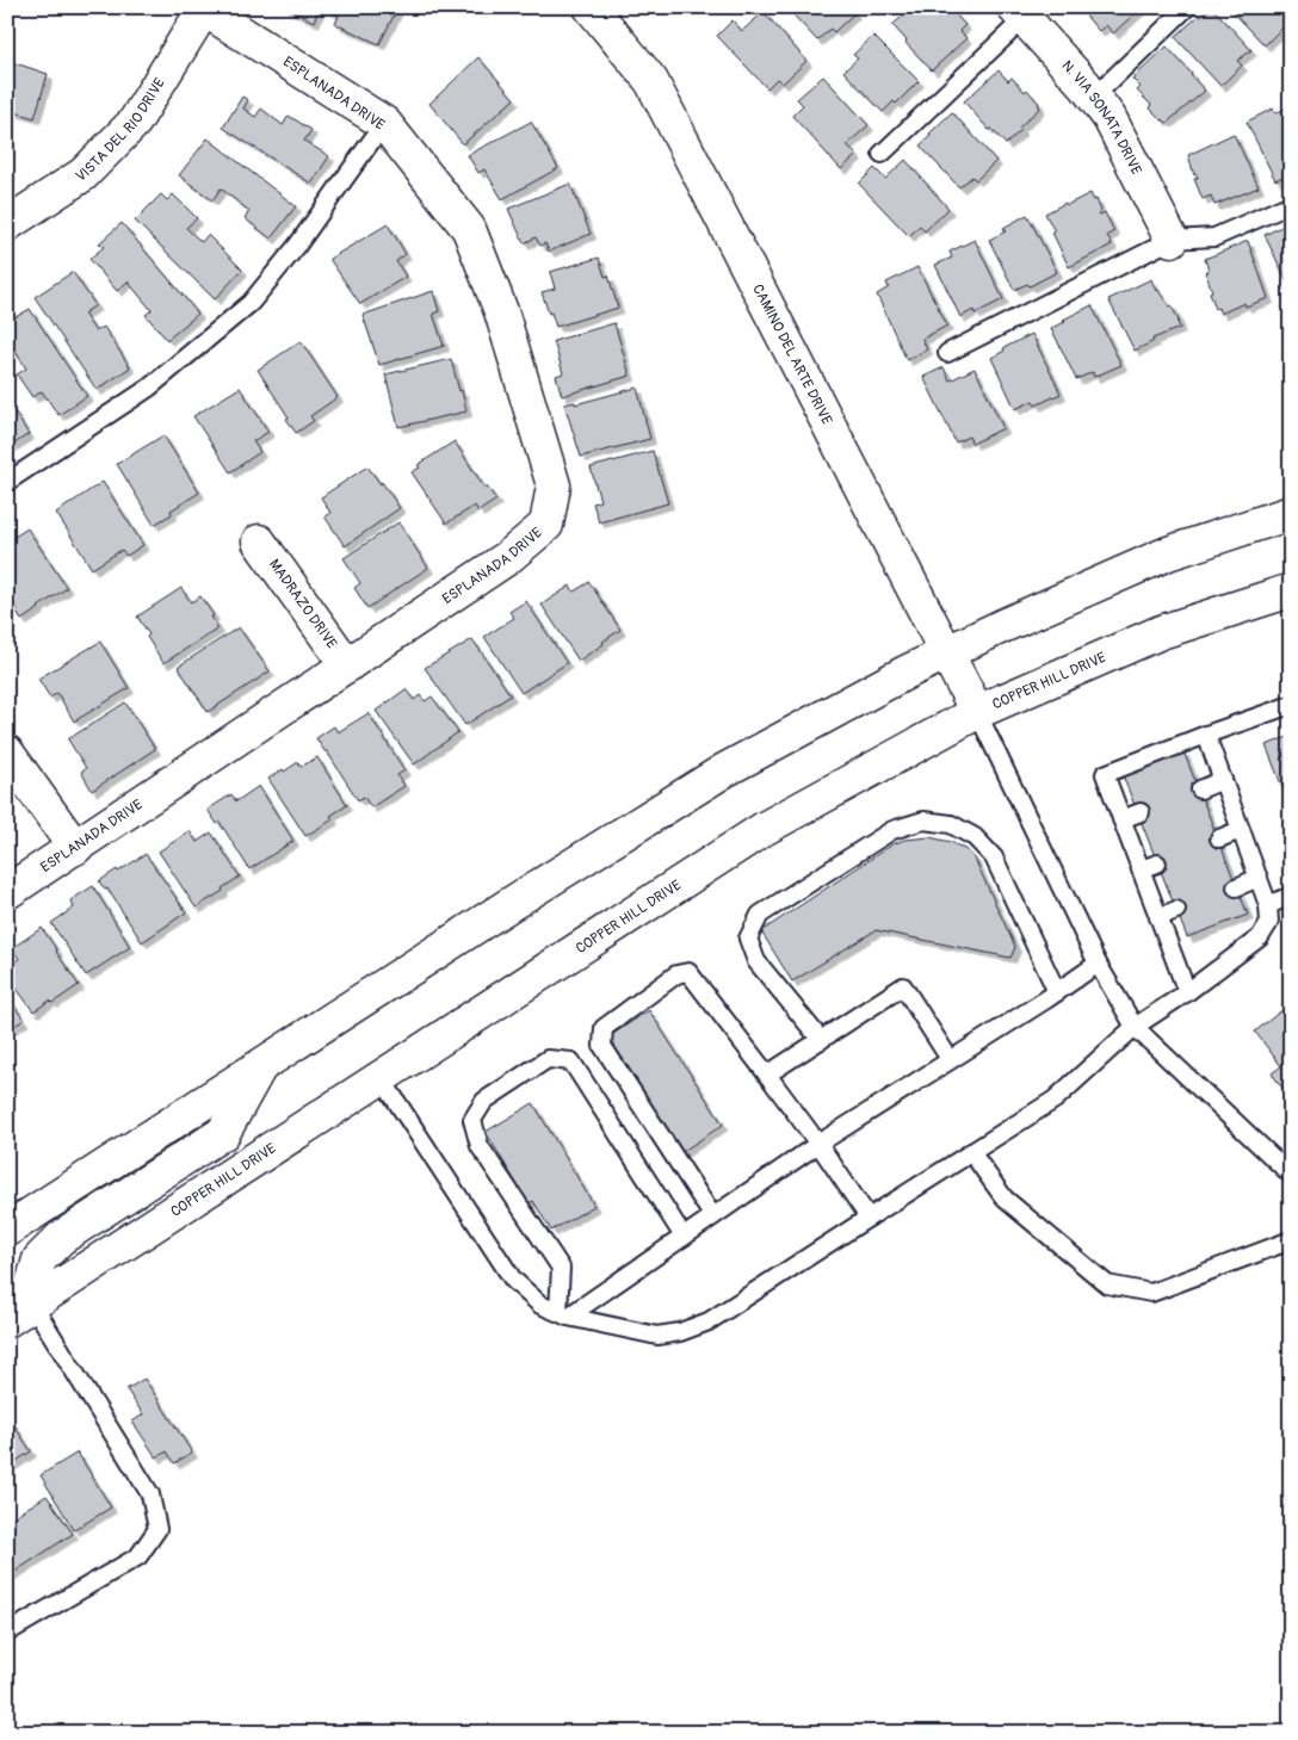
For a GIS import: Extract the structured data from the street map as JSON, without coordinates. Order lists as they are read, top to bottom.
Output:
{
  "streets": {
    "main road": [
      "ESPLANADA DRIVE",
      "N. VIA SONATA DRIVE",
      "VISTA DEL RIO DRIVE",
      "CAMINO DEL ARTE DRIVE",
      "MADRAZO DRIVE",
      "COPPER HILL DRIVE"
    ]
  },
  "crossings": [
    ["ESPLANADA DRIVE", "VISTA DEL RIO DRIVE"],
    ["ESPLANADA DRIVE", "MADRAZO DRIVE"],
    ["CAMINO DEL ARTE DRIVE", "COPPER HILL DRIVE"]
  ]
}
